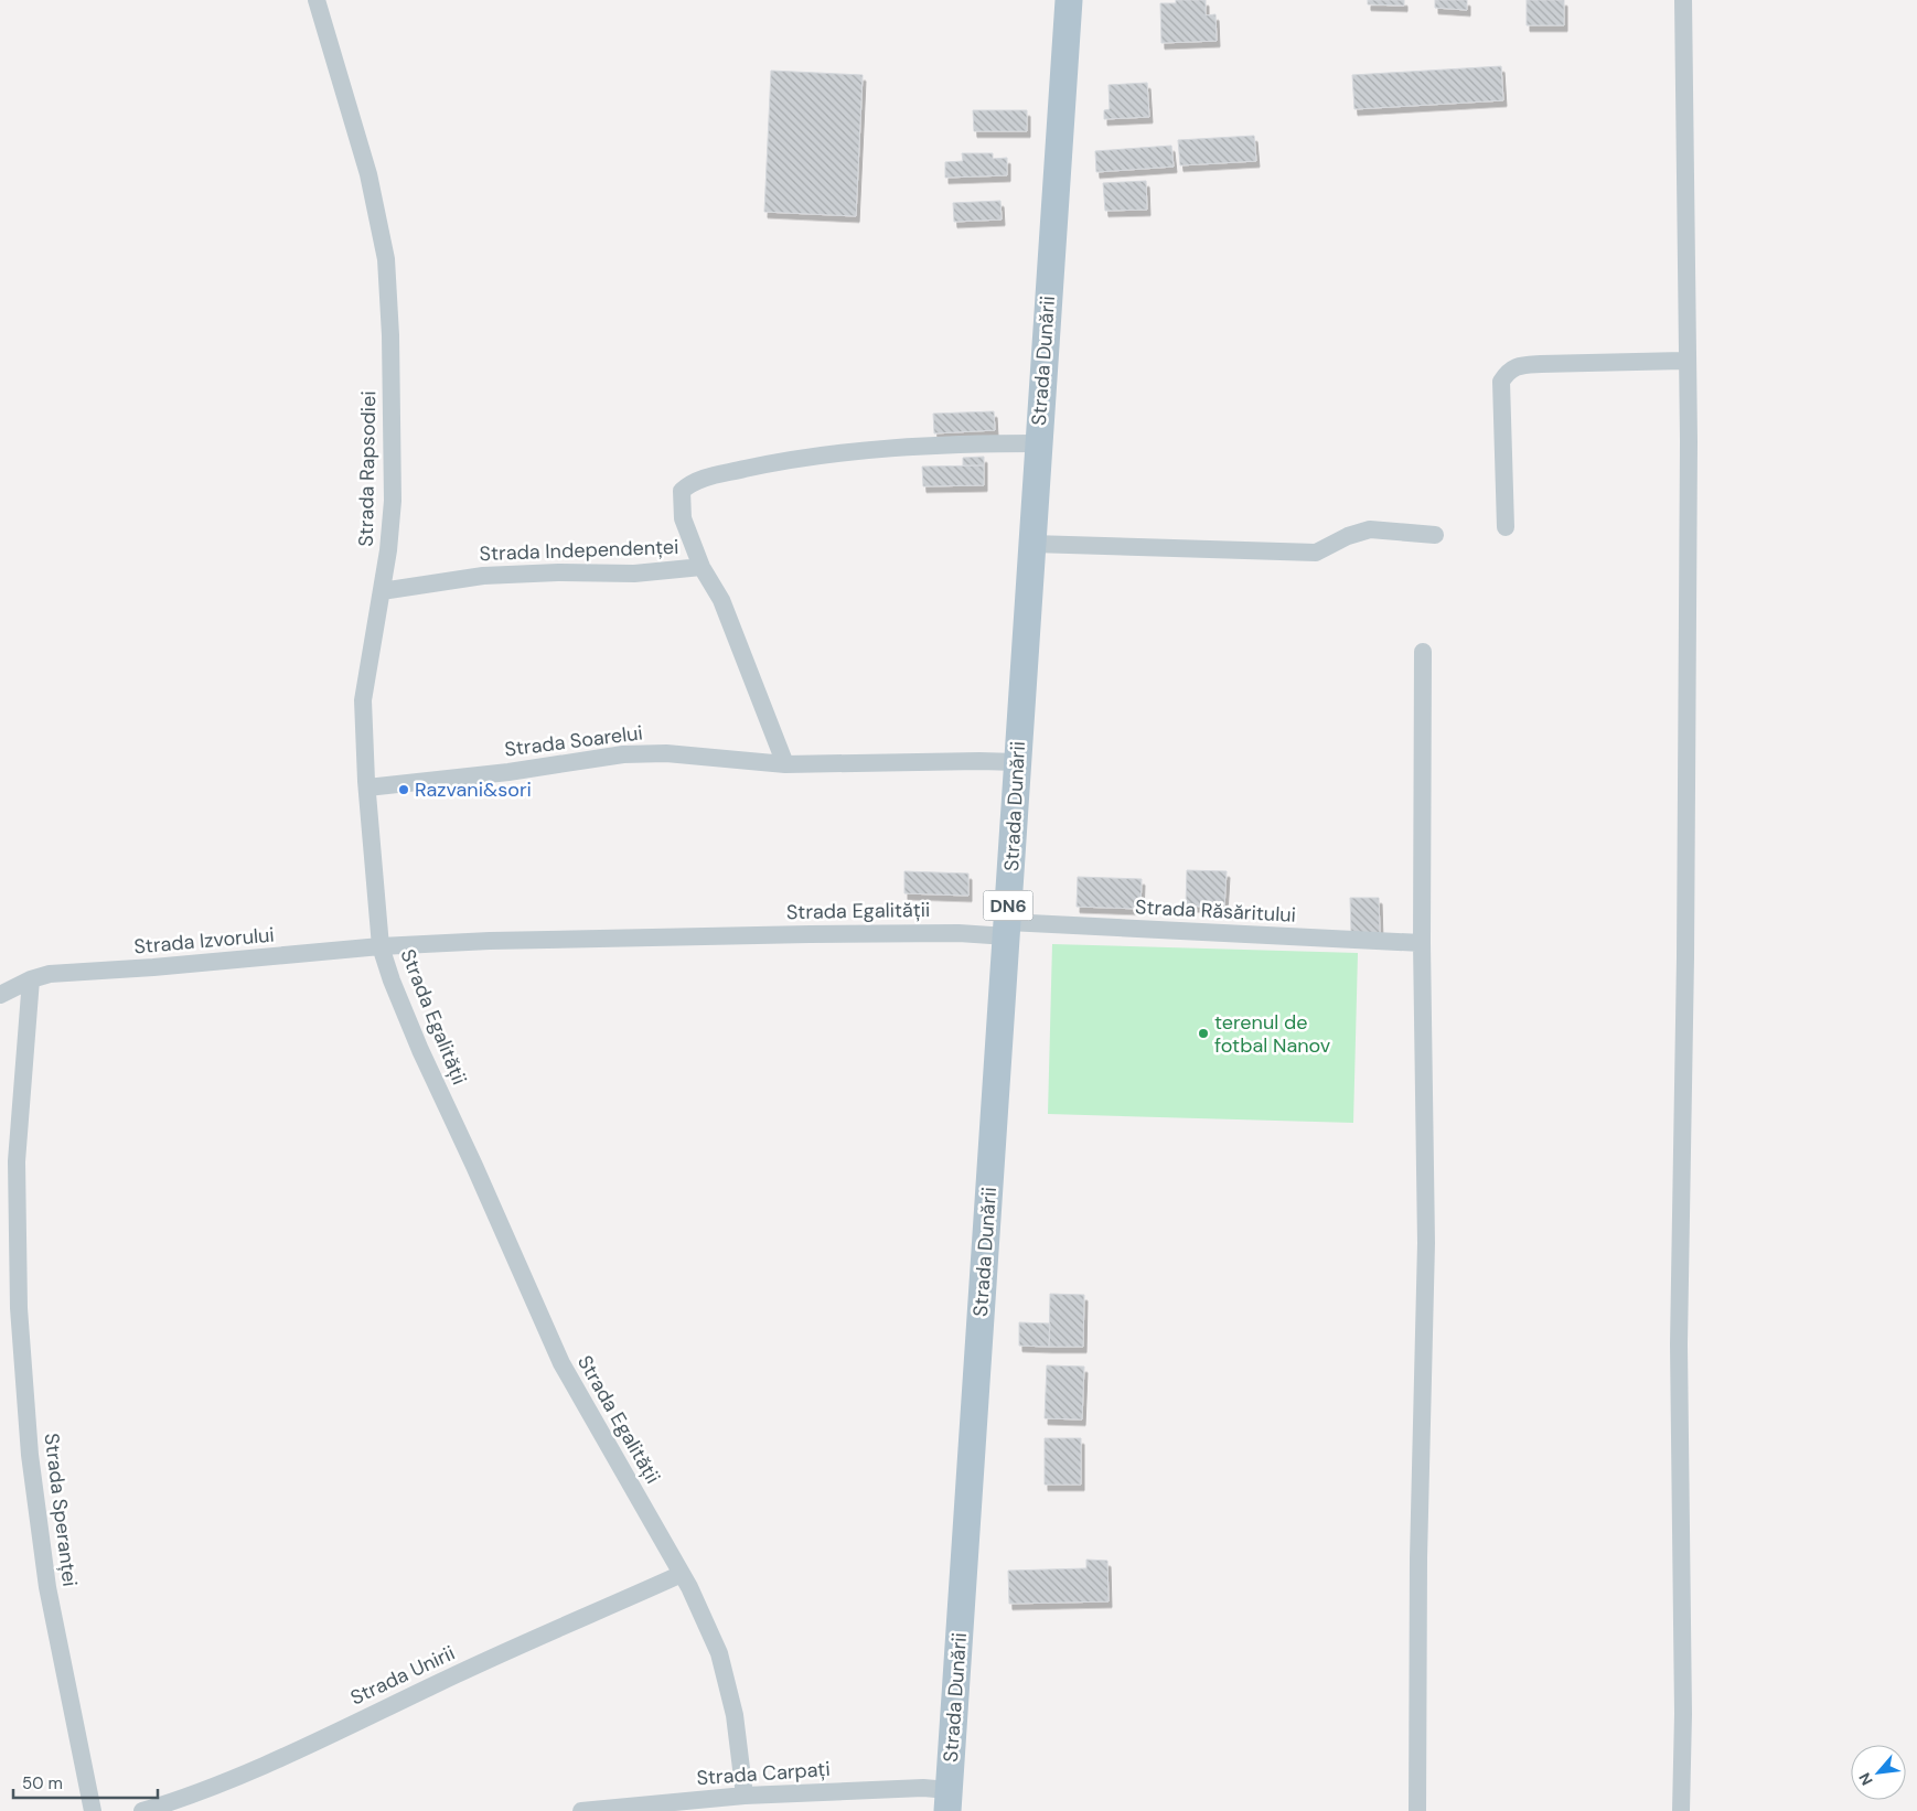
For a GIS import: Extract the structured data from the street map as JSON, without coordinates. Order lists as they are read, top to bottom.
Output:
{
  "streets": {
    "main road": ["Strada Dunării", "DN6"],
    "street": [
      "Strada Rapsodiei",
      "Strada Independenței",
      "Strada Soarelui",
      "Strada Egalității",
      "Strada Răsăritului",
      "Strada Izvorului",
      "Strada Speranței",
      "Strada Unirii",
      "Strada Carpați"
    ]
  },
  "crossings": [
    ["Strada Dunării", "Strada Independenței"],
    ["Strada Dunării", "Strada Soarelui"],
    ["Strada Dunării", "Strada Egalității"],
    ["Strada Dunării", "Strada Răsăritului"],
    ["Strada Dunării", "Strada Carpați"],
    ["Strada Rapsodiei", "Strada Independenței"],
    ["Strada Rapsodiei", "Strada Soarelui"],
    ["Strada Rapsodiei", "Strada Egalității"],
    ["Strada Rapsodiei", "Strada Izvorului"],
    ["Strada Egalității", "Strada Răsăritului"],
    ["Strada Egalității", "Strada Izvorului"],
    ["Strada Egalității", "Strada Unirii"],
    ["Strada Egalității", "Strada Carpați"],
    ["Strada Izvorului", "Strada Speranței"]
  ],
  "places": ["Razvani&sori", "terenul de fotbal Nanov"],
  "scale_bar": "50 m",
  "north": "bottom left"
}
